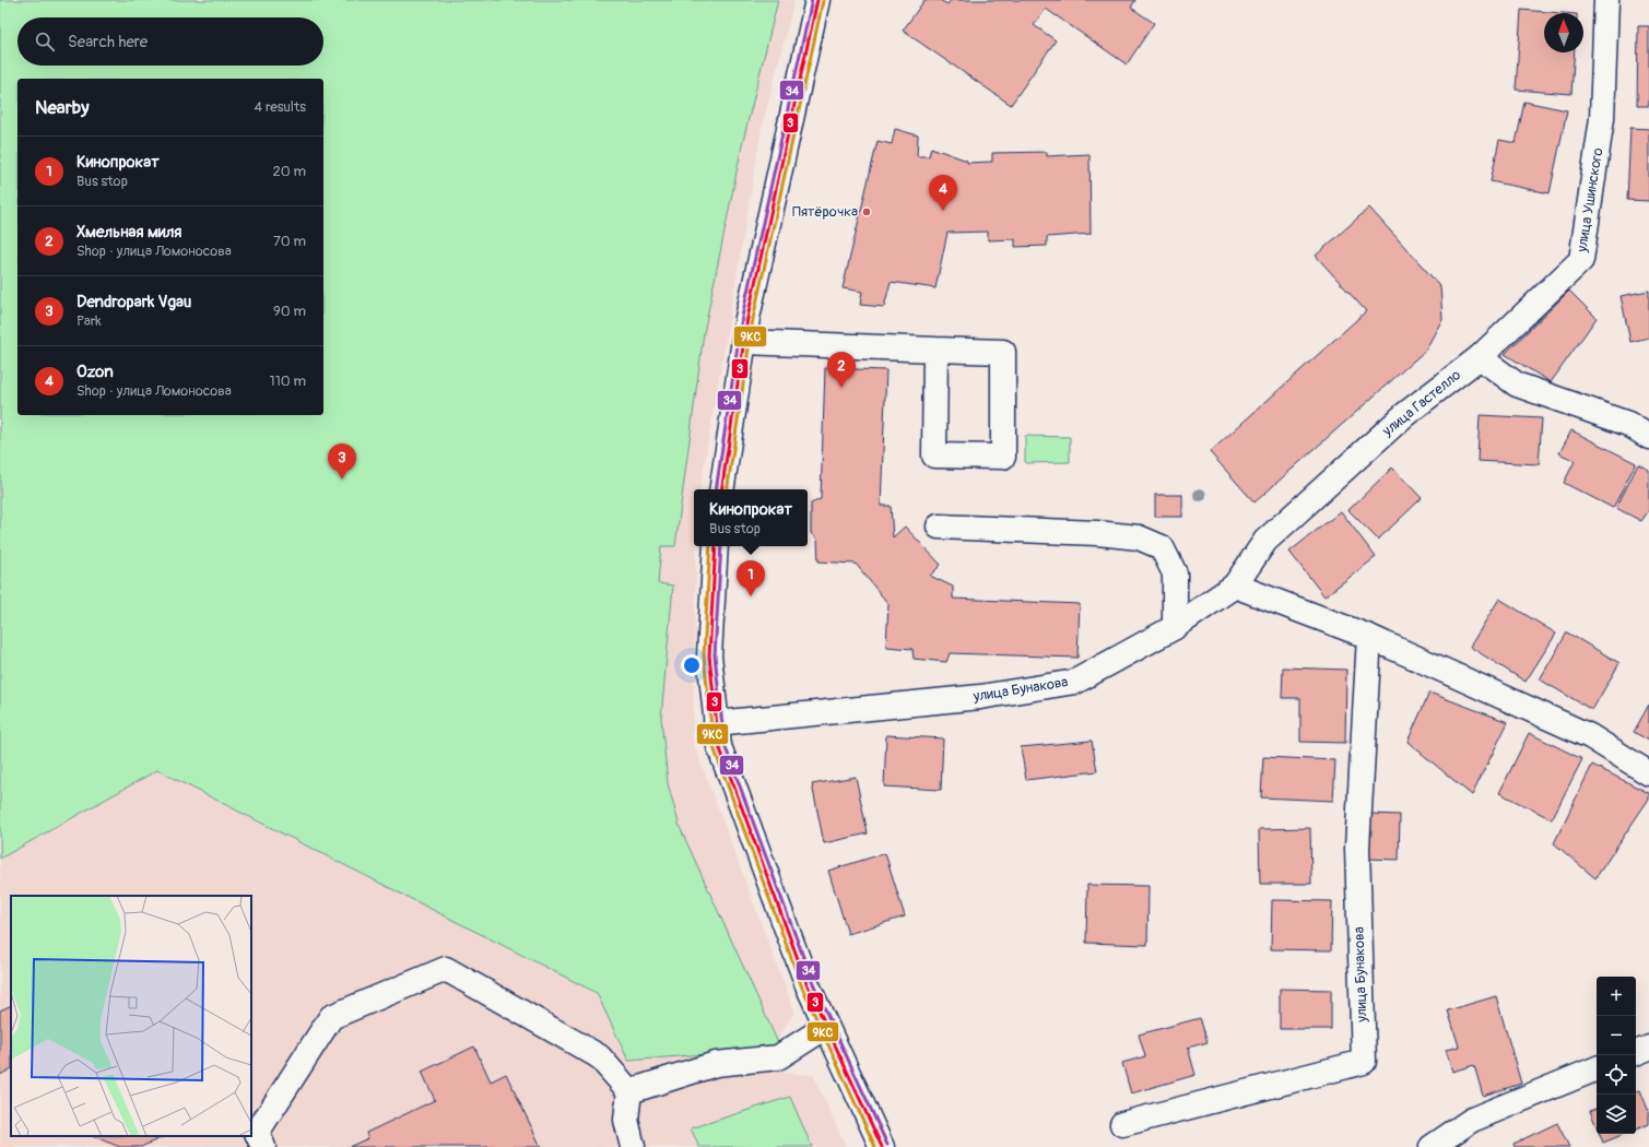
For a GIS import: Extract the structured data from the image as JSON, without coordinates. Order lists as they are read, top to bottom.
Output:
{
  "streets": {
    "street": ["улица Ушинского", "улица Гастелло", "улица Бунакова"]
  },
  "crossings": [
    ["улица Ушинского", "улица Гастелло"],
    ["улица Гастелло", "улица Бунакова"]
  ],
  "places": ["Пятёрочка"],
  "lines": ["transit line 3", "transit line 34", "transit line 9КС"],
  "north": "top",
  "page": {
    "search": "Search here",
    "heading": ["Nearby", "4 results"],
    "list": [
      {
        "mark": "1",
        "name": "Кинопрокат",
        "note": "Bus stop",
        "value": "20 m"
      },
      {
        "mark": "2",
        "name": "Хмельная миля",
        "note": "Shop · улица Ломоносова",
        "value": "70 m"
      },
      {
        "mark": "3",
        "name": "Dendropark Vgau",
        "note": "Park",
        "value": "90 m"
      },
      {
        "mark": "4",
        "name": "Ozon",
        "note": "Shop · улица Ломоносова",
        "value": "110 m"
      }
    ],
    "pins": [
      "4",
      "2",
      "3",
      "1"
    ],
    "popup": ["Кинопрокат", "Bus stop"],
    "map_buttons": ["+", "−"]
  }
}
